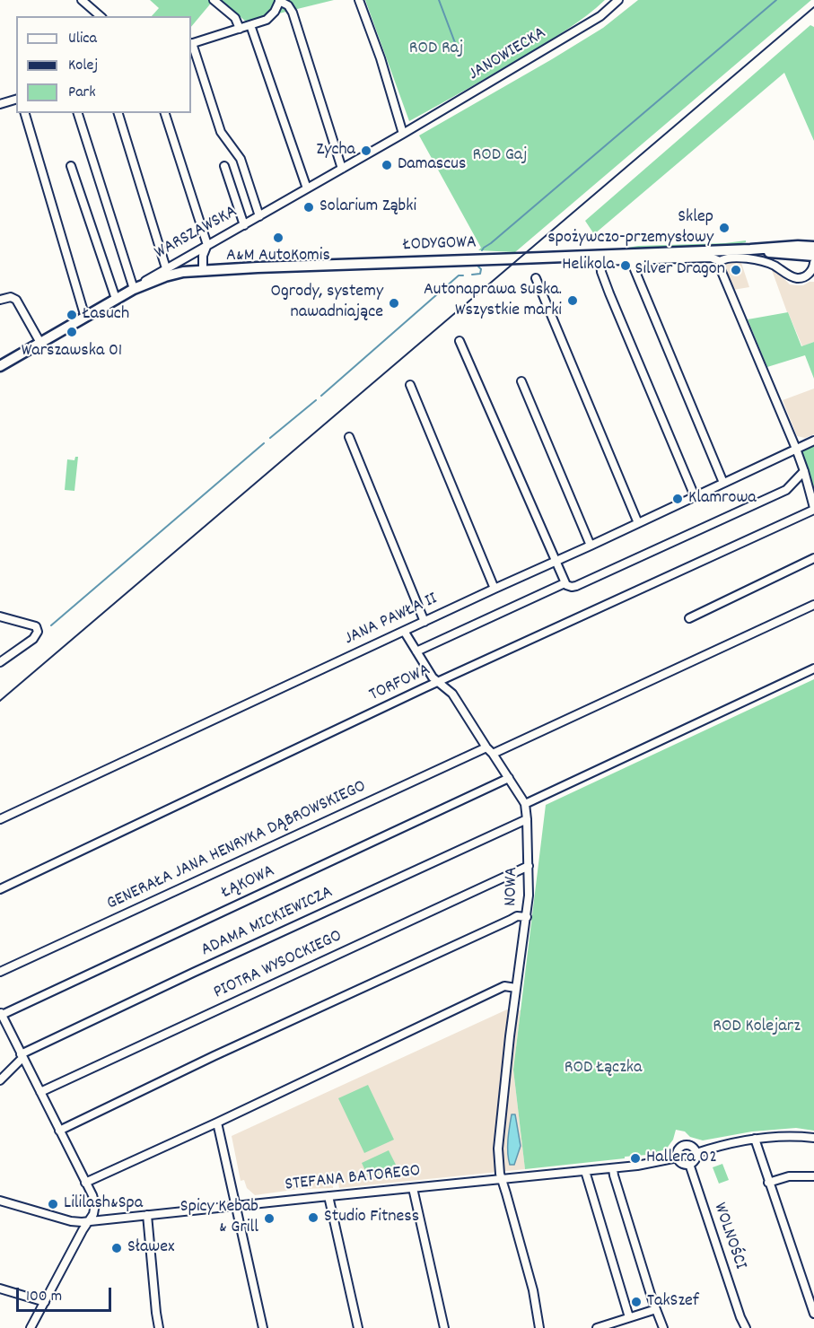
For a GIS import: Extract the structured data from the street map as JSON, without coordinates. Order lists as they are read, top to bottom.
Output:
{
  "streets": {
    "main road": ["WARSZAWSKA", "ŁODYGOWA"],
    "street": [
      "JANOWIECKA",
      "JANA PAWŁA II",
      "TORFOWA",
      "GENERAŁA JANA HENRYKA DĄBROWSKIEGO",
      "ŁĄKOWA",
      "NOWA",
      "ADAMA MICKIEWICZA",
      "PIOTRA WYSOCKIEGO",
      "STEFANA BATOREGO",
      "WOLNOŚCI"
    ]
  },
  "crossings": [
    ["JANOWIECKA", "WARSZAWSKA"],
    ["WARSZAWSKA", "ŁODYGOWA"],
    ["JANA PAWŁA II", "NOWA"],
    ["TORFOWA", "NOWA"],
    ["GENERAŁA JANA HENRYKA DĄBROWSKIEGO", "NOWA"],
    ["ŁĄKOWA", "NOWA"],
    ["NOWA", "ADAMA MICKIEWICZA"],
    ["NOWA", "PIOTRA WYSOCKIEGO"],
    ["NOWA", "STEFANA BATOREGO"],
    ["STEFANA BATOREGO", "WOLNOŚCI"]
  ],
  "parks": [
    "ROD Raj",
    "ROD Gaj",
    "ROD Kolejarz",
    "ROD Łączka"
  ],
  "places": [
    "Zycha",
    "Damascus",
    "Solarium Ząbki",
    "Sklep spożywczo-przemysłowy",
    "A&M AutoKomis",
    "Helikola",
    "Silver Dragon",
    "Autonaprawa Suska. Wszystkie marki",
    "Ogrody, systemy nawadniające",
    "Łasuch",
    "Warszawska 01",
    "Klamrowa",
    "Hallera 02",
    "Lililash&Spa",
    "Studio Fitness",
    "Spicy Kebab & Grill",
    "Sławex",
    "TakSzef"
  ],
  "legend": ["Ulica", "Kolej", "Park"],
  "scale_bar": "100 m"
}
